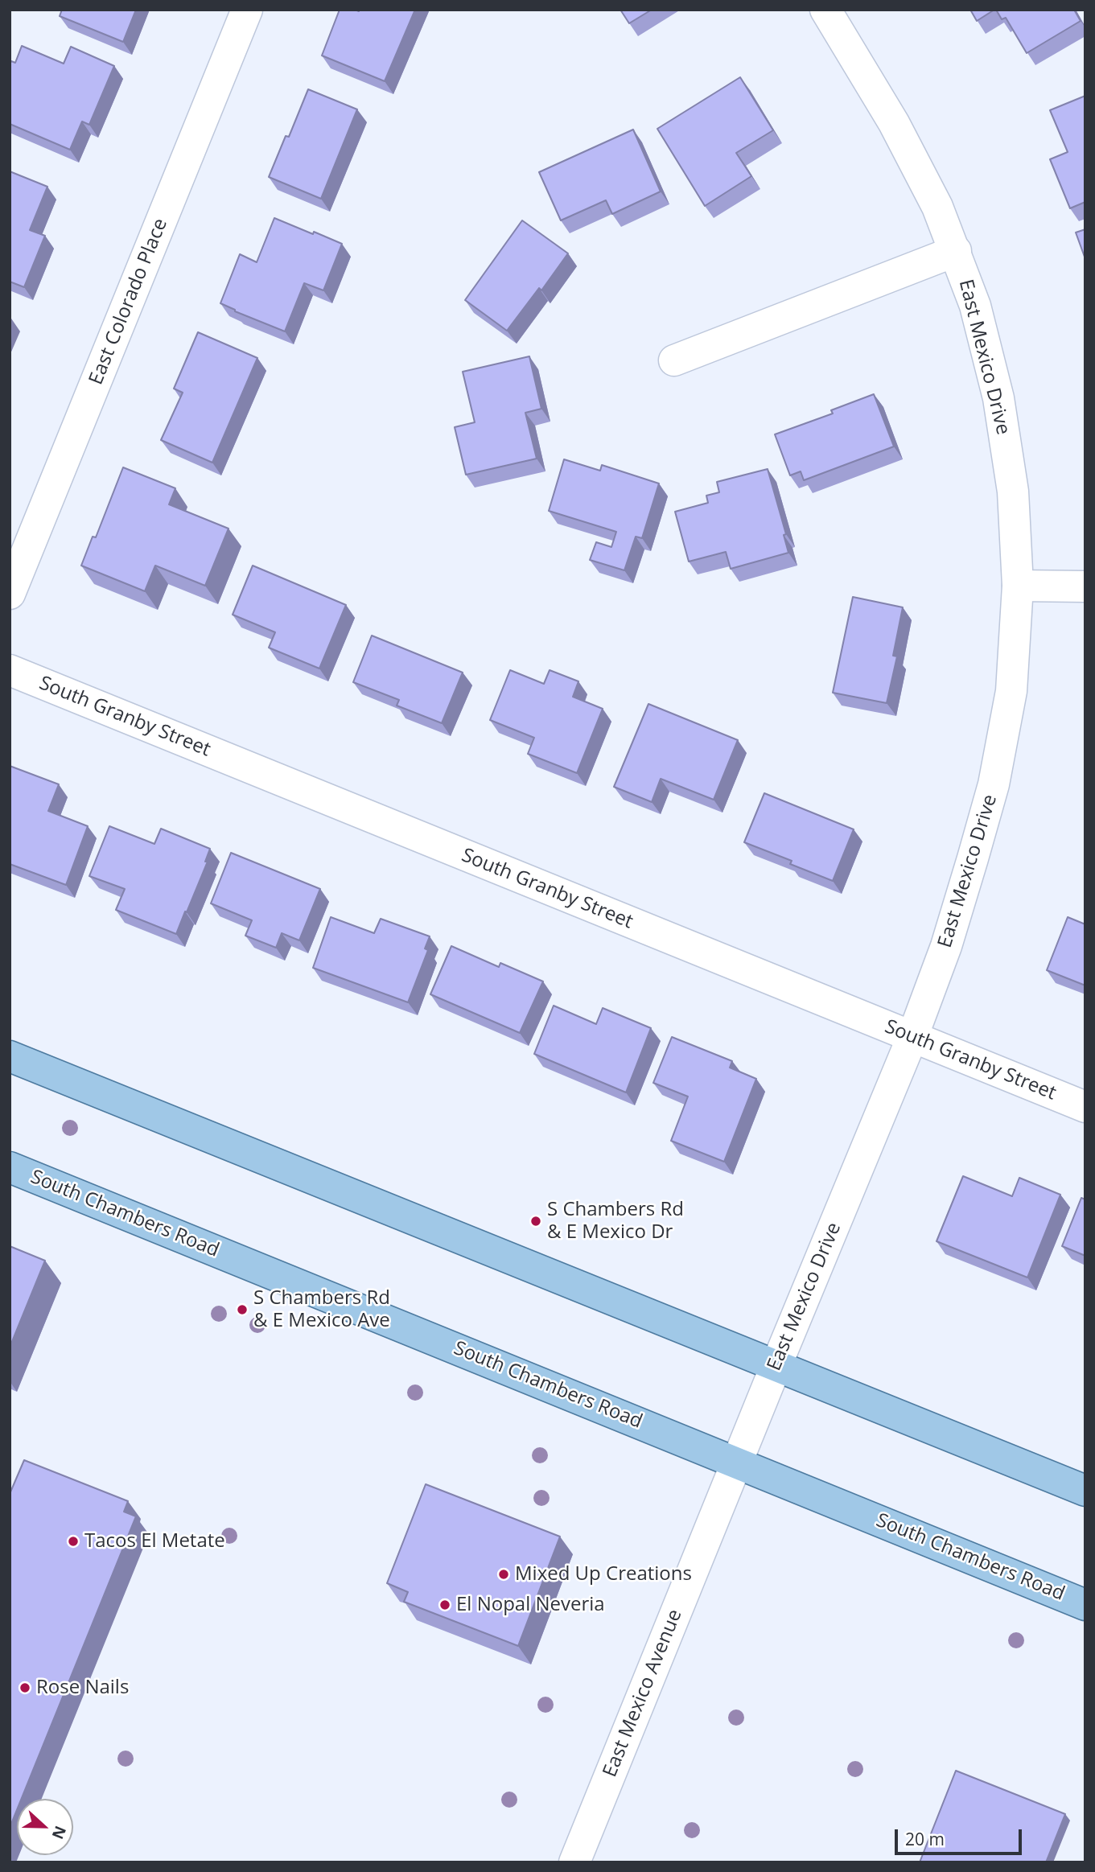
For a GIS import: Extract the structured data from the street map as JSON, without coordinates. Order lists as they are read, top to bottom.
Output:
{
  "streets": {
    "main road": ["South Chambers Road"],
    "street": [
      "East Colorado Place",
      "East Mexico Drive",
      "South Granby Street",
      "East Mexico Avenue"
    ]
  },
  "crossings": [
    ["East Mexico Drive", "South Granby Street"],
    ["East Mexico Drive", "South Chambers Road"],
    ["East Mexico Drive", "East Mexico Avenue"],
    ["South Chambers Road", "East Mexico Avenue"]
  ],
  "places": [
    "S Chambers Rd & E Mexico Dr",
    "S Chambers Rd & E Mexico Ave",
    "Tacos El Metate",
    "Mixed Up Creations",
    "El Nopal Neveria",
    "Rose Nails"
  ],
  "scale_bar": "20 m",
  "north": "right"
}
